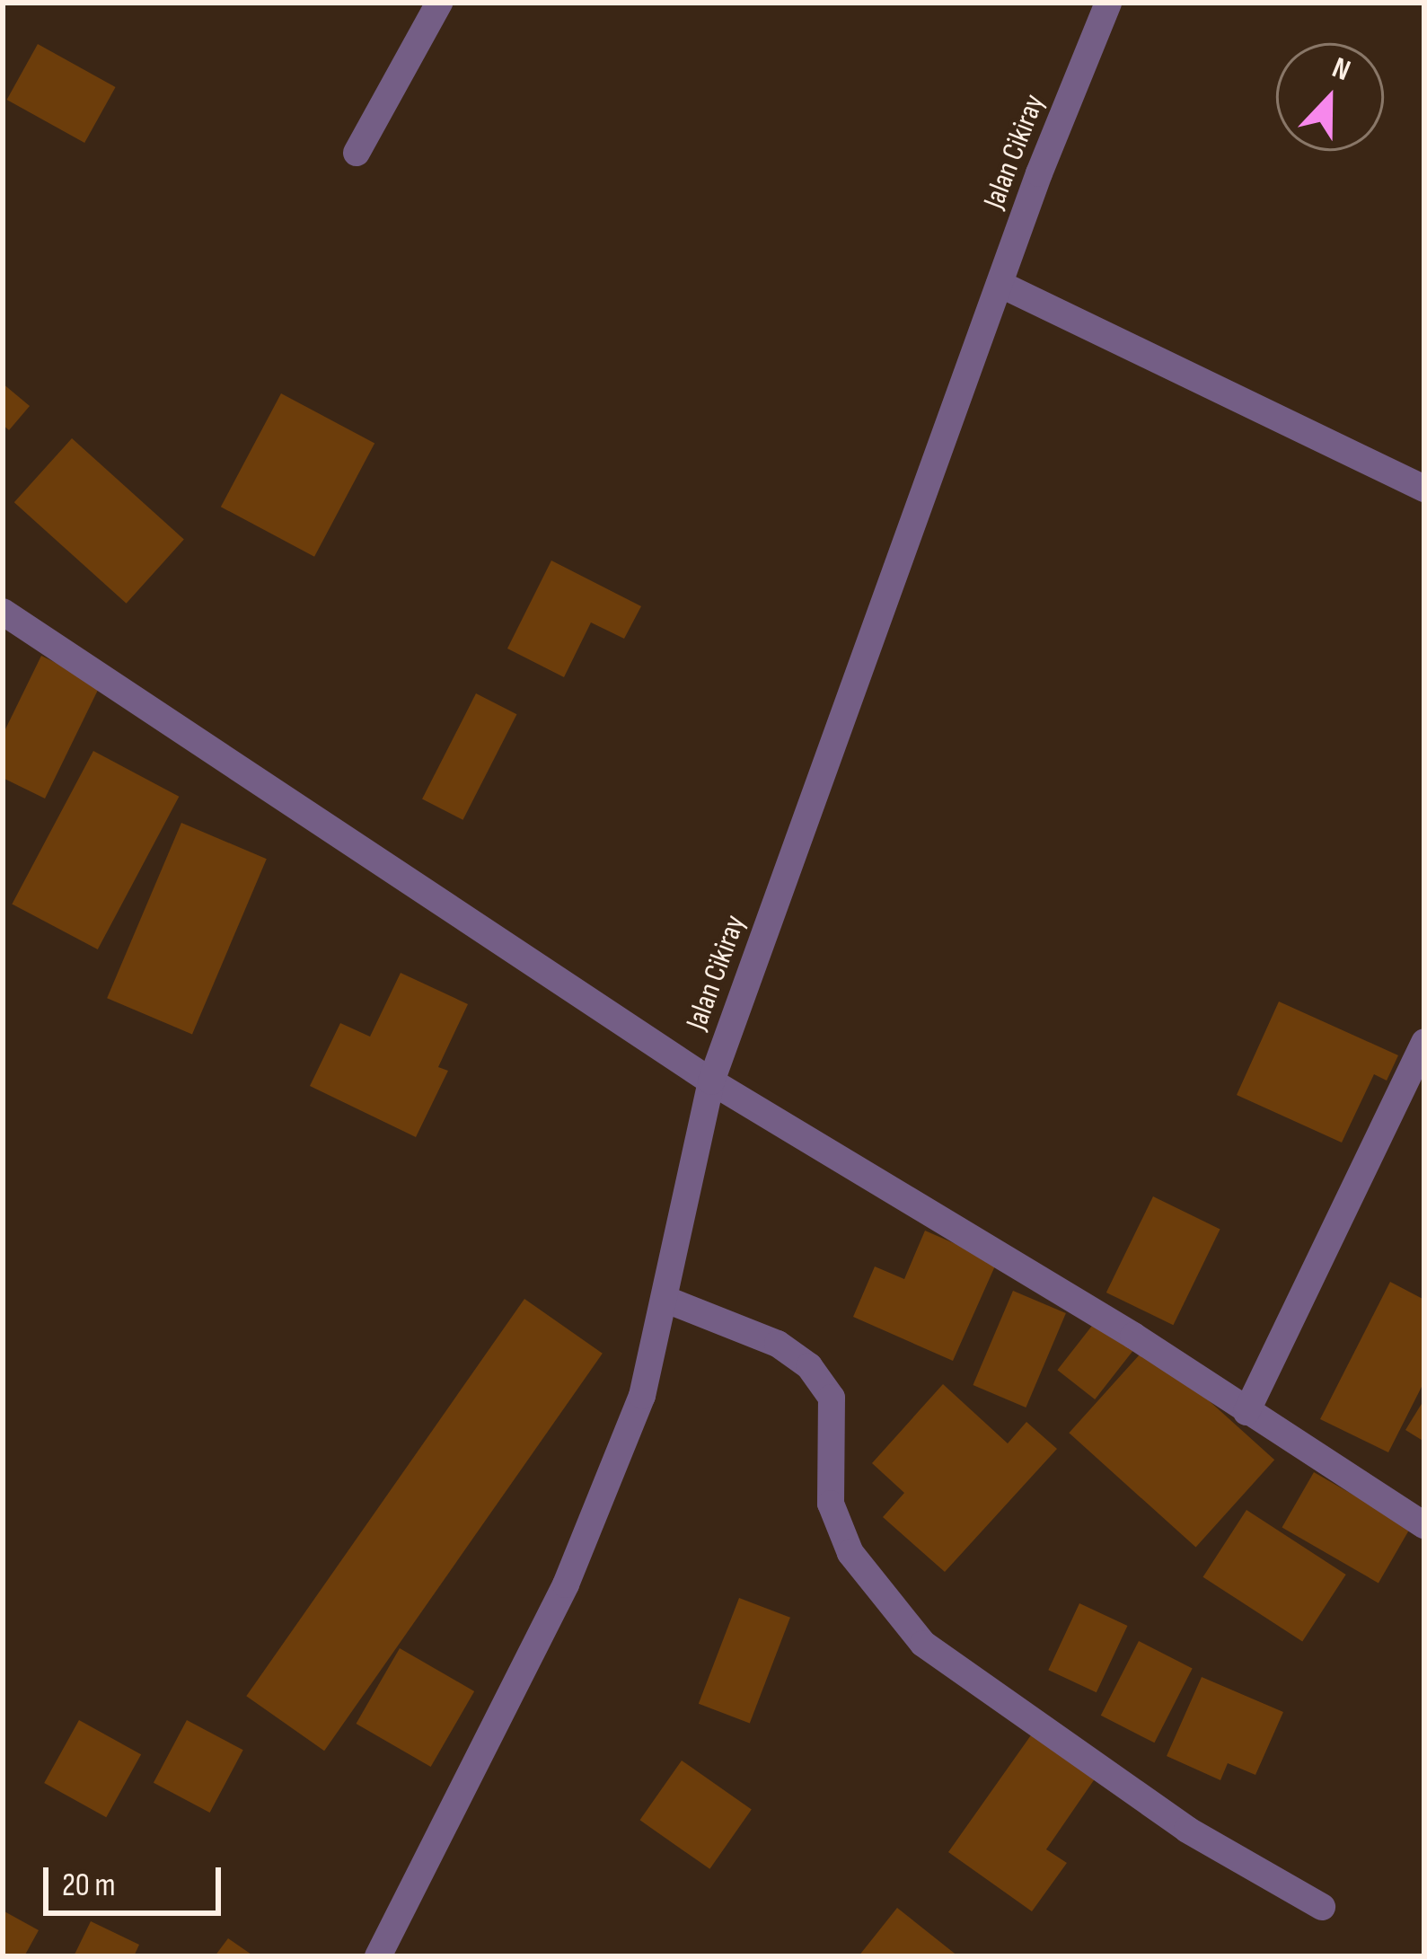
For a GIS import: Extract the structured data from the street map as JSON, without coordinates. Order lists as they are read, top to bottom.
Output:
{
  "streets": {
    "street": ["Jalan Cikiray"]
  },
  "scale_bar": "20 m",
  "north": "top"
}
